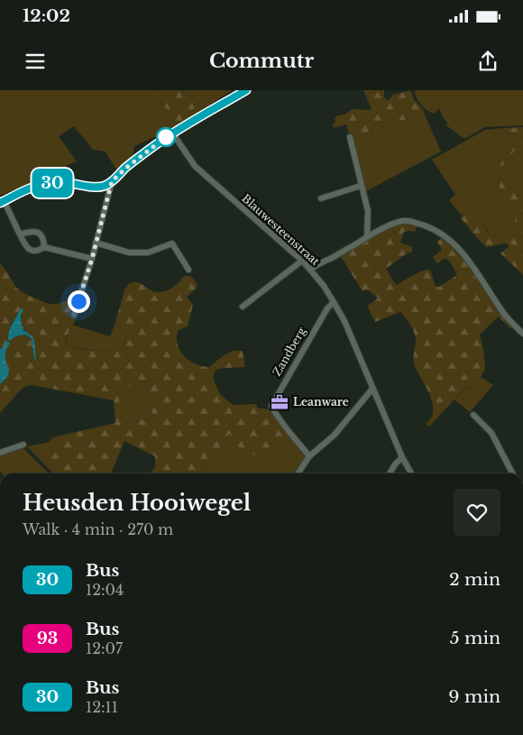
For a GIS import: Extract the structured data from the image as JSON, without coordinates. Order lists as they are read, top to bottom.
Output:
{
  "streets": {
    "street": ["Blauwesteenstraat", "Zandberg"]
  },
  "crossings": [
    ["Blauwesteenstraat", "Zandberg"]
  ],
  "places": {
    "office": ["Leanware"]
  },
  "lines": ["bus line 30"],
  "page": {
    "status": "12:02",
    "header": "Commutr",
    "on_map": "30",
    "heading": ["Heusden Hooiwegel", "Walk · 4 min · 270 m"],
    "list": [
      {
        "mark": "30",
        "name": "Bus",
        "note": "12:04",
        "value": "2 min"
      },
      {
        "mark": "93",
        "name": "Bus",
        "note": "12:07",
        "value": "5 min"
      },
      {
        "mark": "30",
        "name": "Bus",
        "note": "12:11",
        "value": "9 min"
      }
    ]
  }
}
